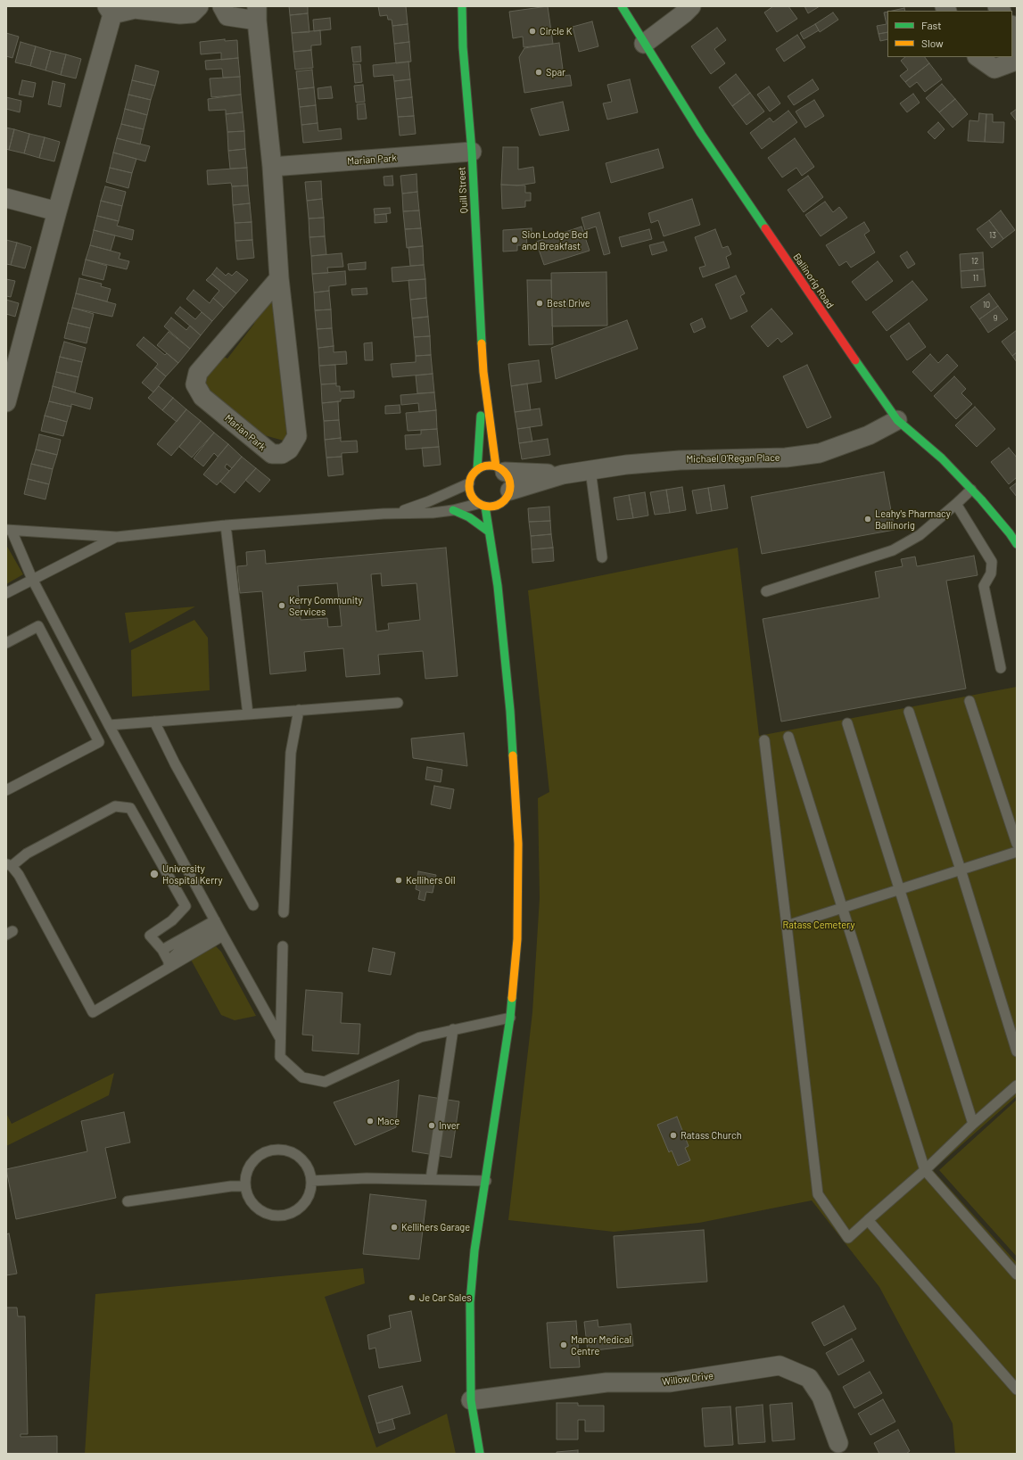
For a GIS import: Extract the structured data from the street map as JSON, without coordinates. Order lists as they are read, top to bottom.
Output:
{
  "streets": {
    "main road": ["Quill Street", "Ballinorig Road"],
    "street": ["Marian Park", "Michael O'Regan Place", "Willow Drive"]
  },
  "crossings": [
    ["Marian Park", "Quill Street"],
    ["Ballinorig Road", "Michael O'Regan Place"]
  ],
  "parks": ["Ratass Cemetery"],
  "places": [
    "Circle K",
    "Spar",
    "Sion Lodge Bed and Breakfast",
    "Best Drive",
    "Leahy's Pharmacy Ballinorig",
    "Kerry Community Services",
    "University Hospital Kerry",
    "Kellihers Oil",
    "Mace",
    "Inver",
    "Ratass Church",
    "Kellihers Garage",
    "Je Car Sales",
    "Manor Medical Centre"
  ],
  "house_numbers": [
    "13",
    "12",
    "11",
    "10",
    "9"
  ],
  "legend": ["Fast", "Slow"]
}
